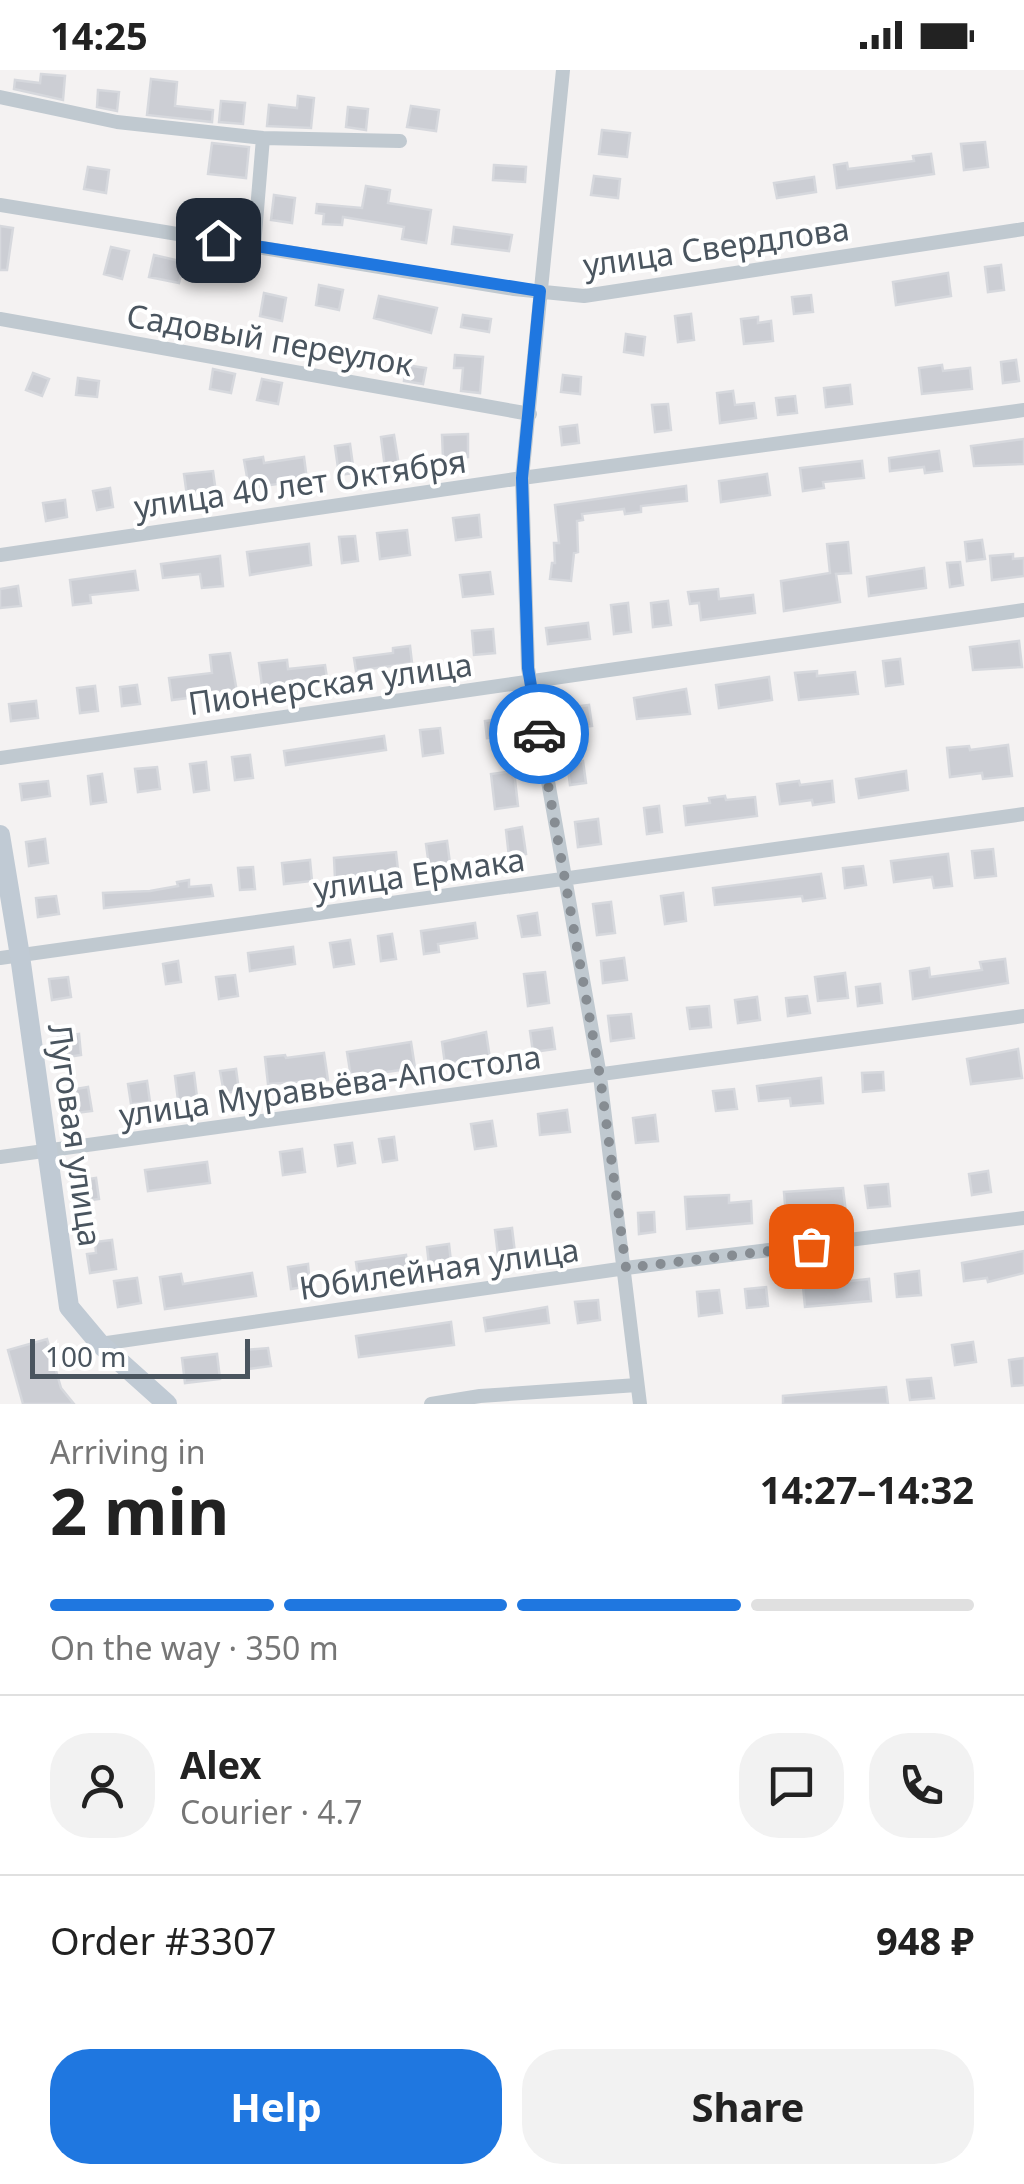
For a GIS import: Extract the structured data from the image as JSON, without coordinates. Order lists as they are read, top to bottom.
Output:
{
  "streets": {
    "street": [
      "улица Свердлова",
      "Садовый переулок",
      "улица 40 лет Октября",
      "Пионерская улица",
      "улица Ермака",
      "улица Муравьёва-Апостола",
      "Луговая улица",
      "Юбилейная улица"
    ]
  },
  "crossings": [
    ["улица Ермака", "Луговая улица"],
    ["улица Муравьёва-Апостола", "Луговая улица"],
    ["Луговая улица", "Юбилейная улица"]
  ],
  "scale_bar": "100 m",
  "page": {
    "status": "14:25",
    "scale": "100 m",
    "heading": ["2 min", "Arriving in", "14:27–14:32"],
    "panel": [
      "Alex",
      "Courier · 4.7",
      "Order #3307",
      "948 ₽"
    ],
    "bar": "On the way · 350 m",
    "buttons": ["Help", "Share"]
  }
}
